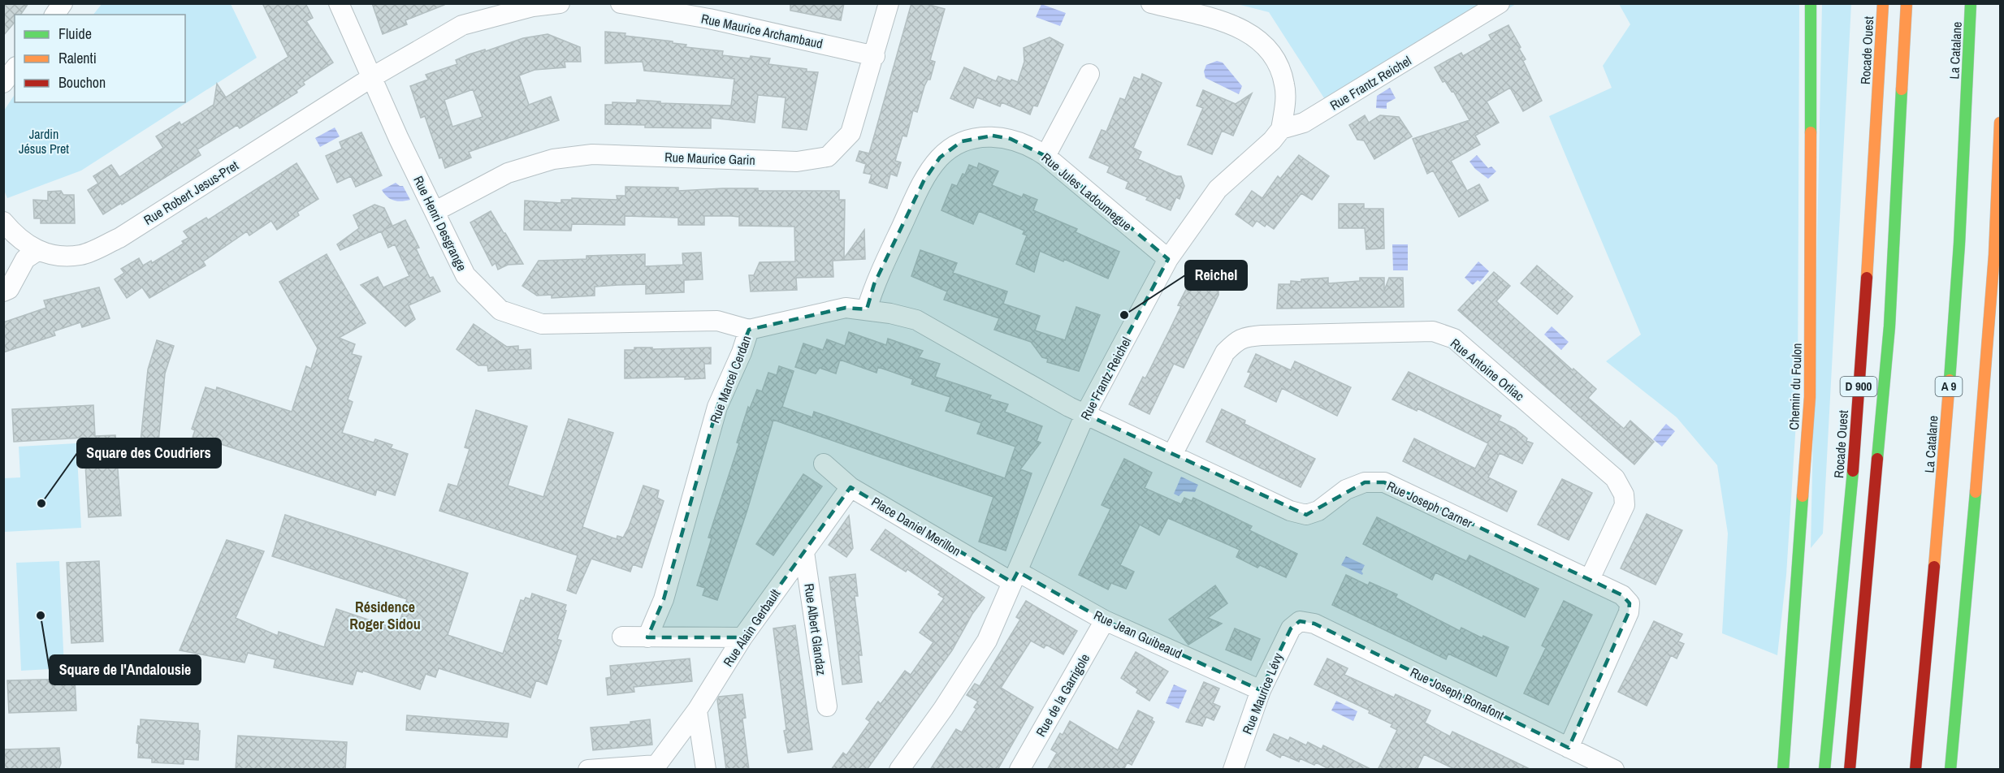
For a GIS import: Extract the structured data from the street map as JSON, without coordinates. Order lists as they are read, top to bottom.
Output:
{
  "streets": {
    "main road": [
      "Rocade Ouest",
      "La Catalane",
      "Chemin du Foulon",
      "D 900",
      "A 9"
    ],
    "street": [
      "Rue Maurice Archambaud",
      "Rue Frantz Reichel",
      "Rue Maurice Garin",
      "Rue Jules Ladoumegue",
      "Rue Robert Jesus-Pret",
      "Rue Henri Desgrange",
      "Rue Antoine Orliac",
      "Rue Marcel Cerdan",
      "Rue Joseph Carner",
      "Place Daniel Merillon",
      "Rue Alain Gerbault",
      "Rue Albert Glandaz",
      "Rue Jean Guibeaud",
      "Rue Maurice Lévy",
      "Rue Joseph Bonafont",
      "Rue de la Garrigole"
    ]
  },
  "crossings": [
    ["Rue Maurice Archambaud", "Rue Maurice Garin"],
    ["Rue Frantz Reichel", "Rue Jules Ladoumegue"],
    ["Rue Frantz Reichel", "Rue Marcel Cerdan"],
    ["Rue Frantz Reichel", "Rue Joseph Carner"],
    ["Rue Frantz Reichel", "Place Daniel Merillon"],
    ["Rue Frantz Reichel", "Rue Jean Guibeaud"],
    ["Rue Maurice Garin", "Rue Henri Desgrange"],
    ["Rue Jules Ladoumegue", "Rue Marcel Cerdan"],
    ["Rue Robert Jesus-Pret", "Rue Henri Desgrange"],
    ["Rue Henri Desgrange", "Rue Marcel Cerdan"],
    ["Rue Antoine Orliac", "Rue Joseph Carner"],
    ["Rue Marcel Cerdan", "Rue Joseph Carner"],
    ["Rue Joseph Carner", "Rue Joseph Bonafont"],
    ["Place Daniel Merillon", "Rue Alain Gerbault"],
    ["Place Daniel Merillon", "Rue Jean Guibeaud"],
    ["Rue Alain Gerbault", "Rue Albert Glandaz"],
    ["Rue Jean Guibeaud", "Rue Maurice Lévy"],
    ["Rue Jean Guibeaud", "Rue de la Garrigole"],
    ["Rue Maurice Lévy", "Rue Joseph Bonafont"]
  ],
  "districts": ["Résidence Roger Sidou"],
  "parks": ["Jardin Jésus Pret"],
  "places": ["Reichel", "Square des Coudriers", "Square de l'Andalousie"],
  "legend": ["Fluide", "Ralenti", "Bouchon"]
}
